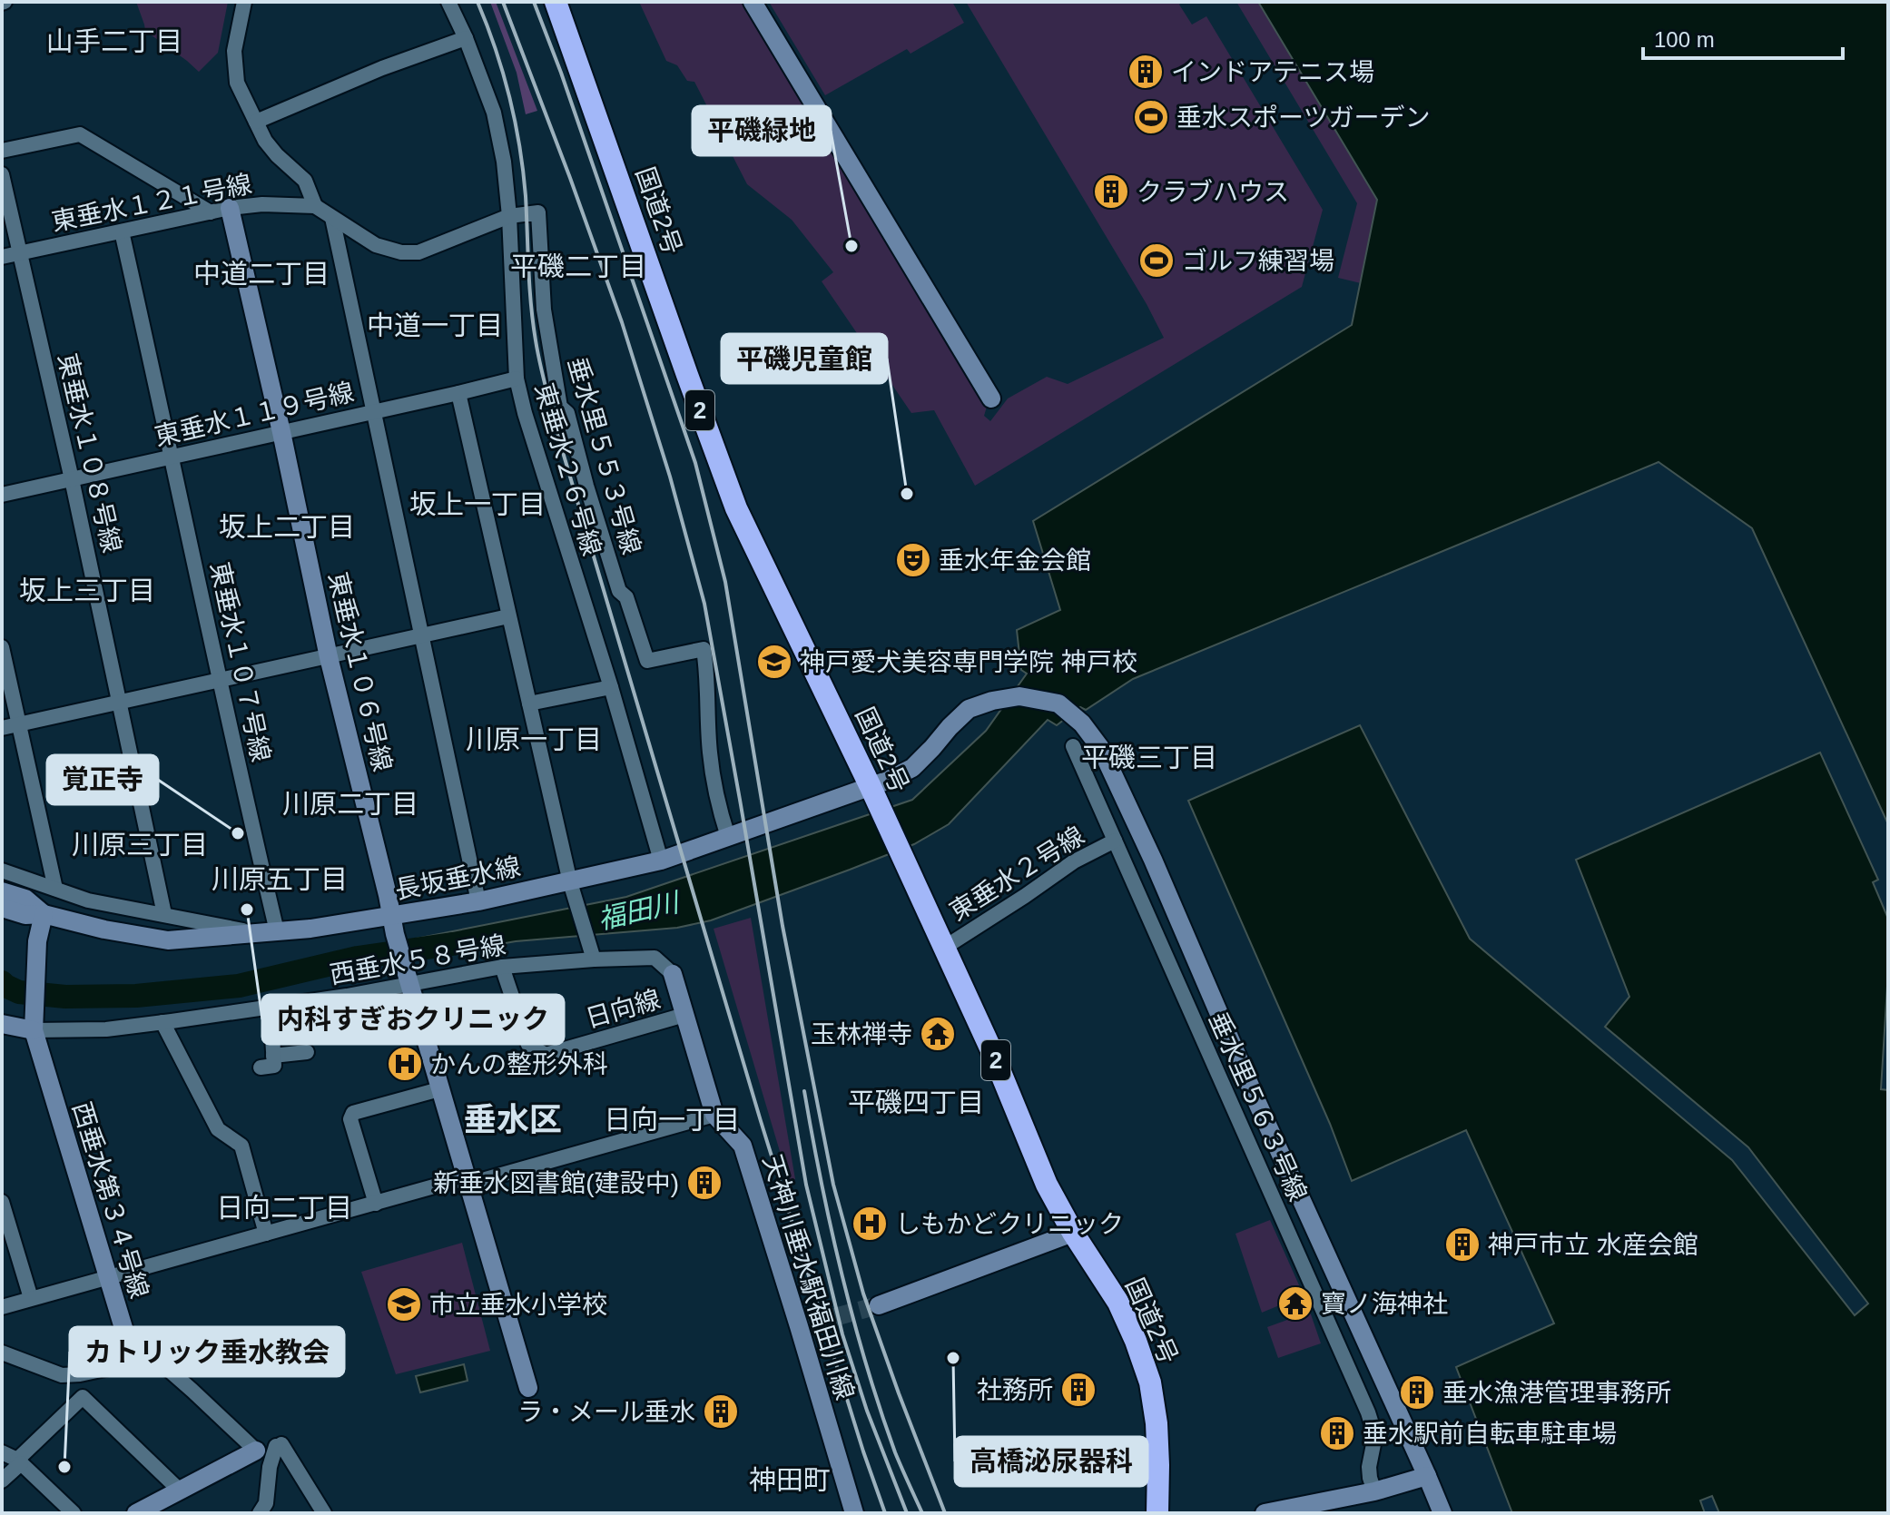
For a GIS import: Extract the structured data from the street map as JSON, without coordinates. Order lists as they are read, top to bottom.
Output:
{
  "streets": {
    "highway": ["国道2号", "2"],
    "street": [
      "東垂水１２１号線",
      "東垂水１１９号線",
      "東垂水１０８号線",
      "垂水里５５３号線",
      "東垂水２６号線",
      "東垂水１０７号線",
      "東垂水１０６号線",
      "東垂水２号線",
      "長坂垂水線",
      "西垂水５８号線",
      "日向線",
      "垂水里５６３号線",
      "西垂水第３４号線",
      "天神川垂水駅福田川線"
    ]
  },
  "crossings": [
    ["東垂水１２１号線", "東垂水１０８号線"],
    ["東垂水１２１号線", "東垂水１０７号線"],
    ["東垂水１２１号線", "東垂水１０６号線"],
    ["国道2号", "東垂水２号線"],
    ["国道2号", "長坂垂水線"],
    ["東垂水１１９号線", "東垂水１０８号線"],
    ["東垂水１１９号線", "東垂水２６号線"],
    ["東垂水１１９号線", "東垂水１０７号線"],
    ["東垂水１１９号線", "東垂水１０６号線"],
    ["垂水里５５３号線", "東垂水２６号線"],
    ["垂水里５５３号線", "長坂垂水線"],
    ["東垂水２６号線", "長坂垂水線"],
    ["東垂水１０７号線", "長坂垂水線"],
    ["東垂水１０６号線", "長坂垂水線"],
    ["東垂水１０６号線", "西垂水５８号線"],
    ["東垂水２号線", "垂水里５６３号線"],
    ["長坂垂水線", "西垂水第３４号線"],
    ["西垂水５８号線", "日向線"],
    ["西垂水５８号線", "西垂水第３４号線"],
    ["西垂水５８号線", "天神川垂水駅福田川線"],
    ["日向線", "天神川垂水駅福田川線"]
  ],
  "districts": [
    "山手二丁目",
    "平磯二丁目",
    "中道二丁目",
    "中道一丁目",
    "坂上一丁目",
    "坂上二丁目",
    "坂上三丁目",
    "川原一丁目",
    "平磯三丁目",
    "川原二丁目",
    "川原三丁目",
    "川原五丁目",
    "平磯四丁目",
    "垂水区",
    "日向一丁目",
    "日向二丁目",
    "神田町"
  ],
  "water": ["福田川"],
  "places": {
    "building": [
      "インドアテニス場",
      "クラブハウス",
      "新垂水図書館(建設中)",
      "神戸市立 水産会館",
      "社務所",
      "垂水漁港管理事務所",
      "ラ・メール垂水",
      "垂水駅前自転車駐車場"
    ],
    "sports": ["垂水スポーツガーデン", "ゴルフ練習場"],
    "other": [
      "平磯緑地",
      "平磯児童館",
      "覚正寺",
      "内科すぎおクリニック",
      "高橋泌尿器科",
      "カトリック垂水教会"
    ],
    "theatre": ["垂水年金会館"],
    "school or university": ["神戸愛犬美容専門学院 神戸校", "市立垂水小学校"],
    "temple": ["玉林禅寺", "寶ノ海神社"],
    "hospital": ["かんの整形外科", "しもかどクリニック"]
  },
  "scale_bar": "100 m"
}
